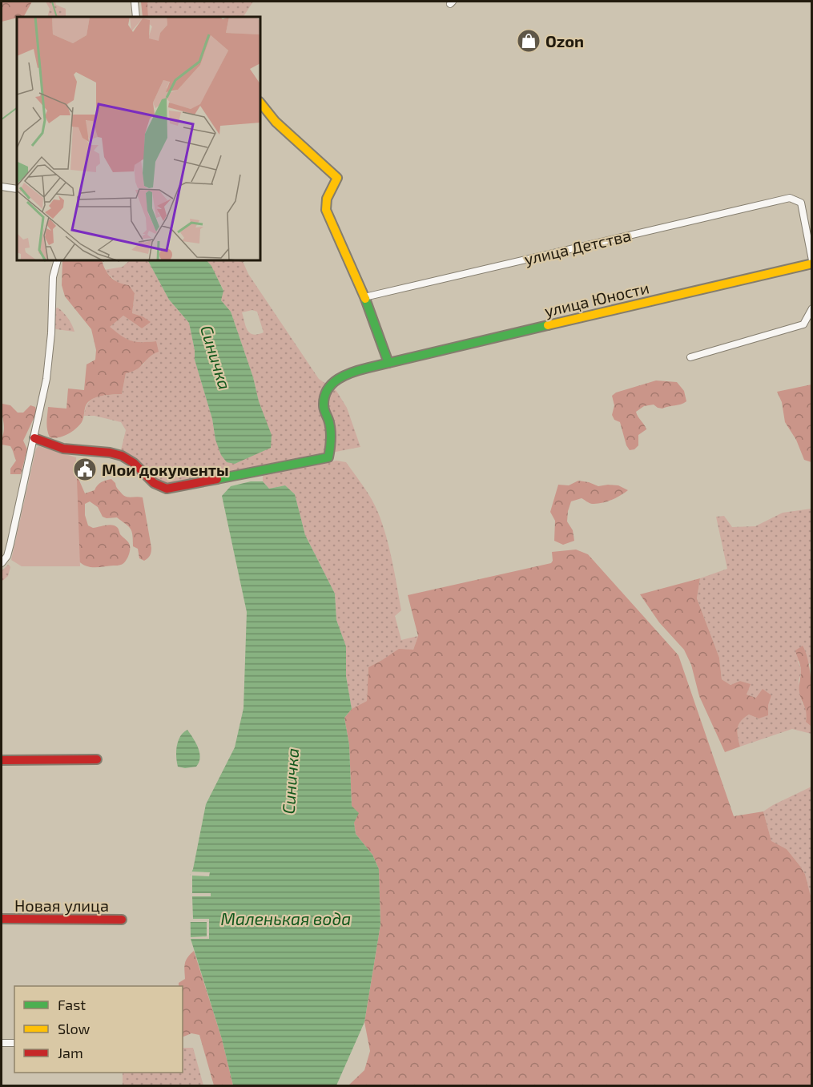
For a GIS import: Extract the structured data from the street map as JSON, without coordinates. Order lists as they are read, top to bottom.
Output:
{
  "streets": {
    "street": ["улица Детства", "улица Юности", "Новая улица"]
  },
  "crossings": [
    ["улица Детства", "улица Юности"]
  ],
  "water": ["Синичка", "Маленькая вода"],
  "places": {
    "shop": ["Ozon"],
    "public building": ["Мои документы"]
  },
  "legend": ["Fast", "Slow", "Jam"]
}
